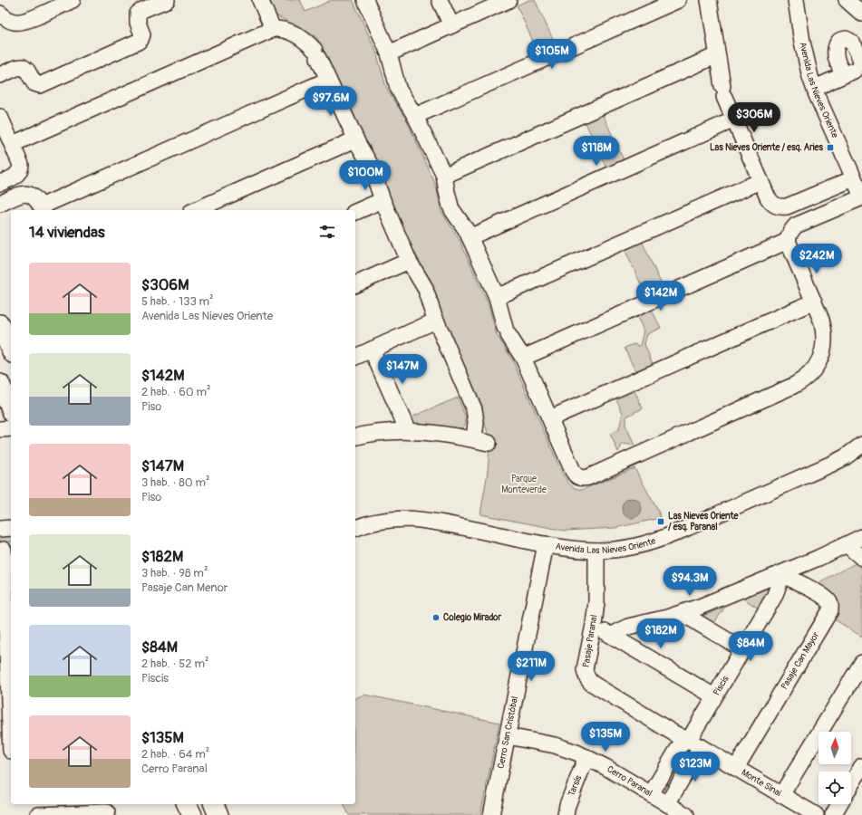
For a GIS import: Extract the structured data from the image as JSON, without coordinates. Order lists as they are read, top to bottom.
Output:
{
  "streets": {
    "street": [
      "Avenida Las Nieves Oriente",
      "Pasaje Paranal",
      "Pasaje Can Mayor",
      "Piscis",
      "Cerro San Cristóbal",
      "Cerro Paranal",
      "Monte Sinai",
      "Tarsis"
    ]
  },
  "crossings": [
    ["Avenida Las Nieves Oriente", "Pasaje Paranal"],
    ["Avenida Las Nieves Oriente", "Cerro San Cristóbal"],
    ["Pasaje Paranal", "Piscis"],
    ["Pasaje Paranal", "Monte Sinai"],
    ["Pasaje Can Mayor", "Piscis"],
    ["Pasaje Can Mayor", "Monte Sinai"],
    ["Piscis", "Cerro Paranal"],
    ["Piscis", "Monte Sinai"],
    ["Cerro San Cristóbal", "Cerro Paranal"],
    ["Cerro Paranal", "Tarsis"]
  ],
  "parks": ["Parque Monteverde"],
  "places": {
    "transit": ["Las Nieves Oriente / esq. Aries", "Las Nieves Oriente / esq. Paranal"],
    "other": ["Colegio Mirador"]
  },
  "north": "top",
  "page": {
    "price": [
      "$105M",
      "$97.6M",
      "$306M",
      "$118M",
      "$100M",
      "$242M",
      "$142M",
      "$147M",
      "$94.3M",
      "$182M",
      "$84M",
      "$211M",
      "$135M",
      "$123M"
    ],
    "heading": "14 viviendas",
    "list": [
      {
        "name": "$306M",
        "note": "5 hab. · 133 m² · Avenida Las Nieves Oriente"
      },
      {
        "name": "$142M",
        "note": "2 hab. · 60 m² · Piso"
      },
      {
        "name": "$147M",
        "note": "3 hab. · 80 m² · Piso"
      },
      {
        "name": "$182M",
        "note": "3 hab. · 98 m² · Pasaje Can Menor"
      },
      {
        "name": "$84M",
        "note": "2 hab. · 52 m² · Piscis"
      },
      {
        "name": "$135M",
        "note": "2 hab. · 64 m² · Cerro Paranal"
      }
    ]
  }
}
